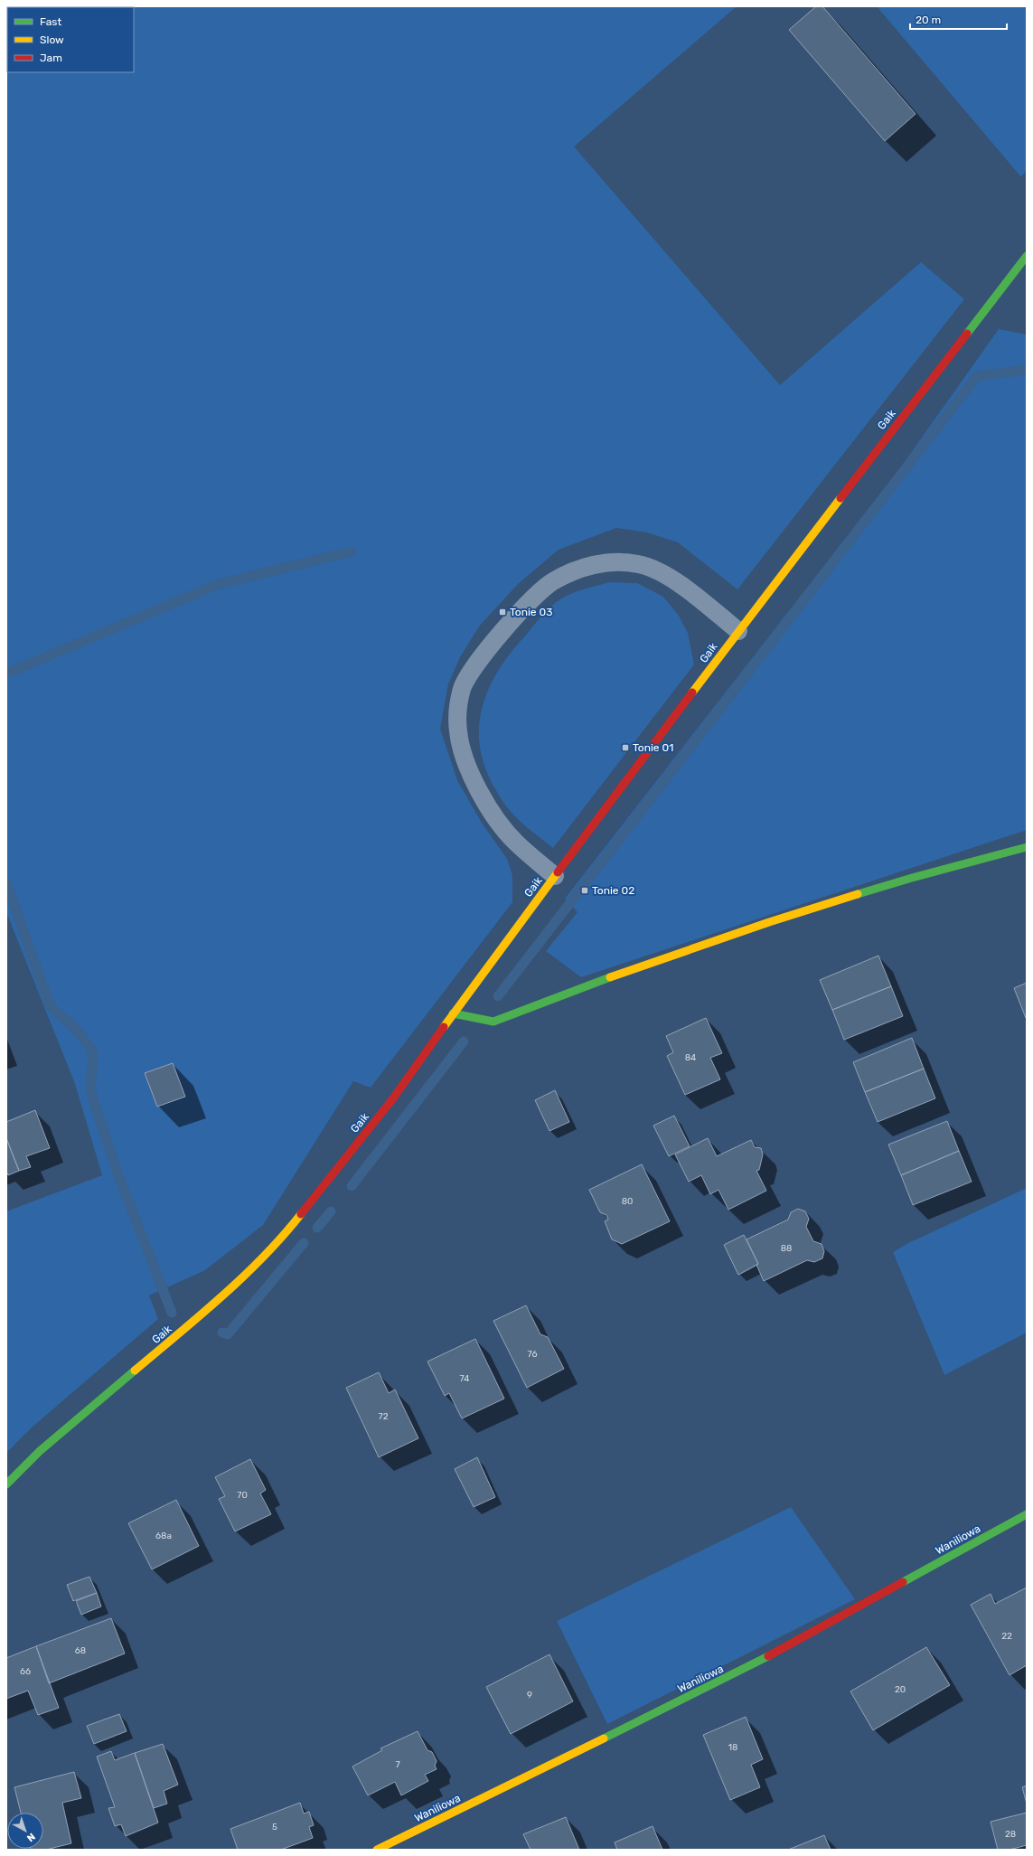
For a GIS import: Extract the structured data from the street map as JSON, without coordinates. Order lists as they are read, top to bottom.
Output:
{
  "streets": {
    "street": ["Gaik", "Waniliowa"]
  },
  "places": {
    "transit": ["Tonie 03", "Tonie 01", "Tonie 02"]
  },
  "house_numbers": [
    "84",
    "80",
    "88",
    "76",
    "74",
    "72",
    "70",
    "68a",
    "22",
    "68",
    "66",
    "20",
    "9",
    "18",
    "7",
    "5",
    "28"
  ],
  "legend": ["Fast", "Slow", "Jam"],
  "scale_bar": "20 m",
  "north": "bottom right"
}
